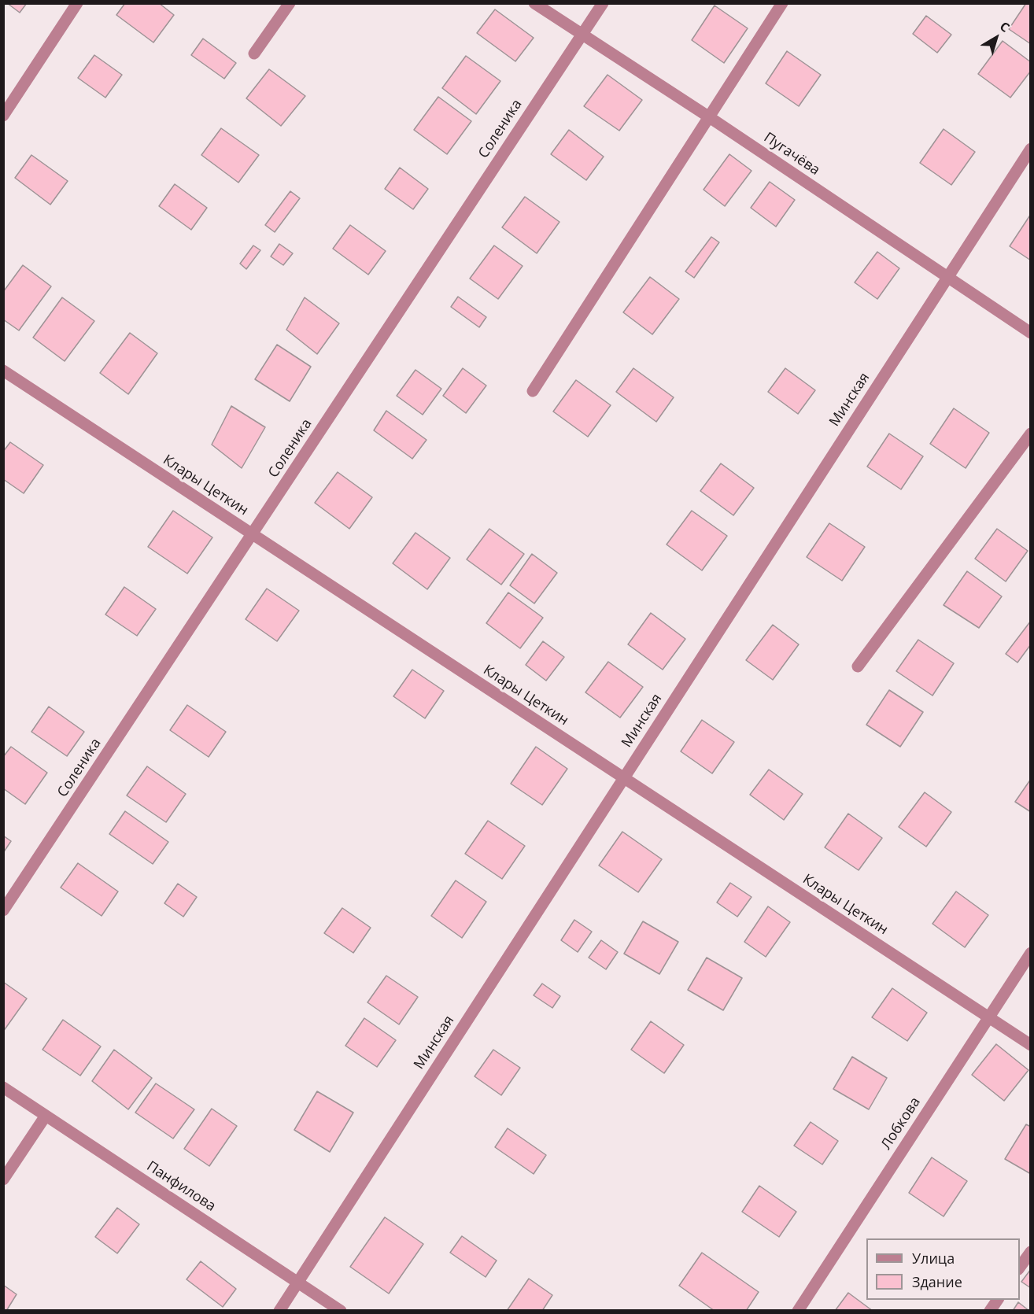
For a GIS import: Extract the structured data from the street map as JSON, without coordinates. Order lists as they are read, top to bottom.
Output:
{
  "streets": {
    "street": [
      "Соленика",
      "Пугачёва",
      "Минская",
      "Клары Цеткин",
      "Лобкова",
      "Панфилова"
    ]
  },
  "crossings": [
    ["Соленика", "Пугачёва"],
    ["Соленика", "Клары Цеткин"],
    ["Пугачёва", "Минская"],
    ["Минская", "Клары Цеткин"],
    ["Минская", "Панфилова"],
    ["Клары Цеткин", "Лобкова"]
  ],
  "legend": ["Улица", "Здание"],
  "north": "top right"
}
